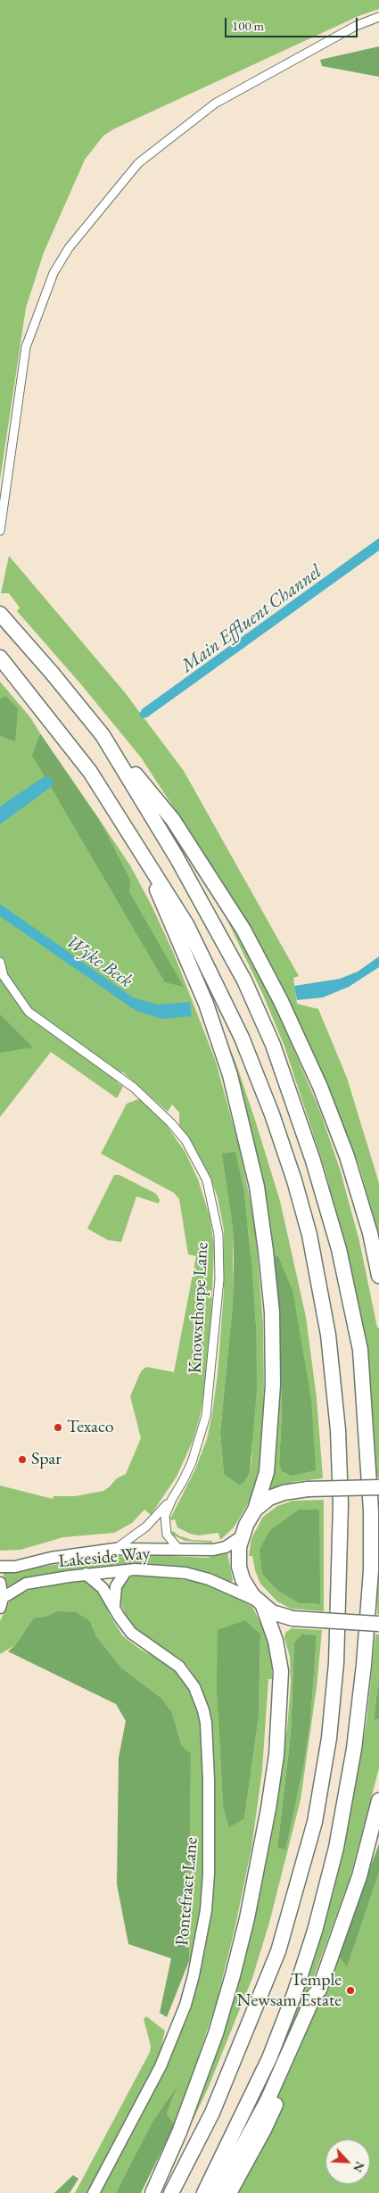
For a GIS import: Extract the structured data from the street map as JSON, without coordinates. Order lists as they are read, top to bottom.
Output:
{
  "streets": {
    "street": ["Knowsthorpe Lane", "Lakeside Way", "Pontefract Lane"]
  },
  "crossings": [
    ["Knowsthorpe Lane", "Lakeside Way"],
    ["Lakeside Way", "Pontefract Lane"]
  ],
  "water": ["Main Effluent Channel", "Wyke Beck"],
  "places": ["Texaco", "Spar", "Temple Newsam Estate"],
  "scale_bar": "100 m",
  "north": "bottom right"
}
